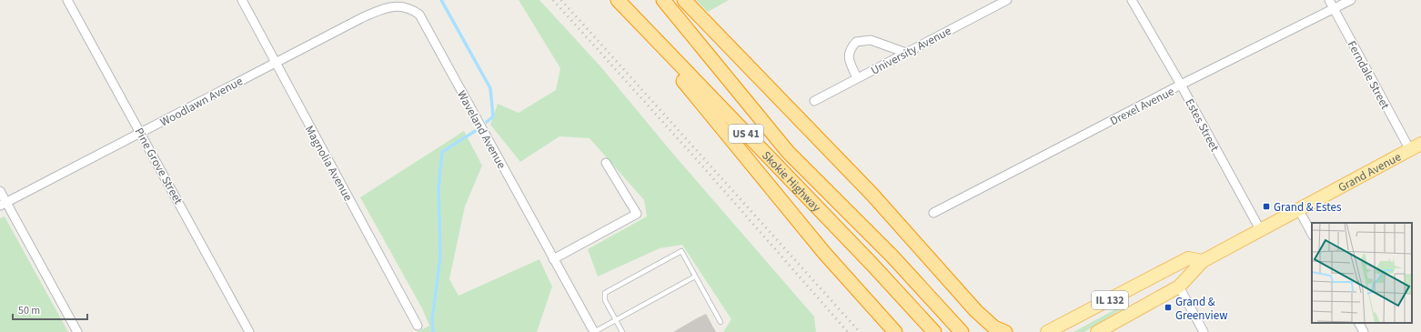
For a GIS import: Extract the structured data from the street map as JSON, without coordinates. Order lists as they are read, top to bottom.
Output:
{
  "streets": {
    "highway": ["US 41", "Skokie Highway"],
    "main road": ["Grand Avenue", "IL 132"],
    "street": [
      "University Avenue",
      "Ferndale Street",
      "Woodlawn Avenue",
      "Drexel Avenue",
      "Estes Street",
      "Waveland Avenue",
      "Magnolia Avenue",
      "Pine Grove Street"
    ]
  },
  "crossings": [
    ["Ferndale Street", "Drexel Avenue"],
    ["Ferndale Street", "Grand Avenue"],
    ["Woodlawn Avenue", "Waveland Avenue"],
    ["Woodlawn Avenue", "Magnolia Avenue"],
    ["Woodlawn Avenue", "Pine Grove Street"],
    ["Drexel Avenue", "Estes Street"],
    ["Estes Street", "Grand Avenue"],
    ["Grand Avenue", "IL 132"]
  ],
  "places": {
    "transit": ["Grand & Estes", "Grand & Greenview"]
  },
  "scale_bar": "50 m"
}
